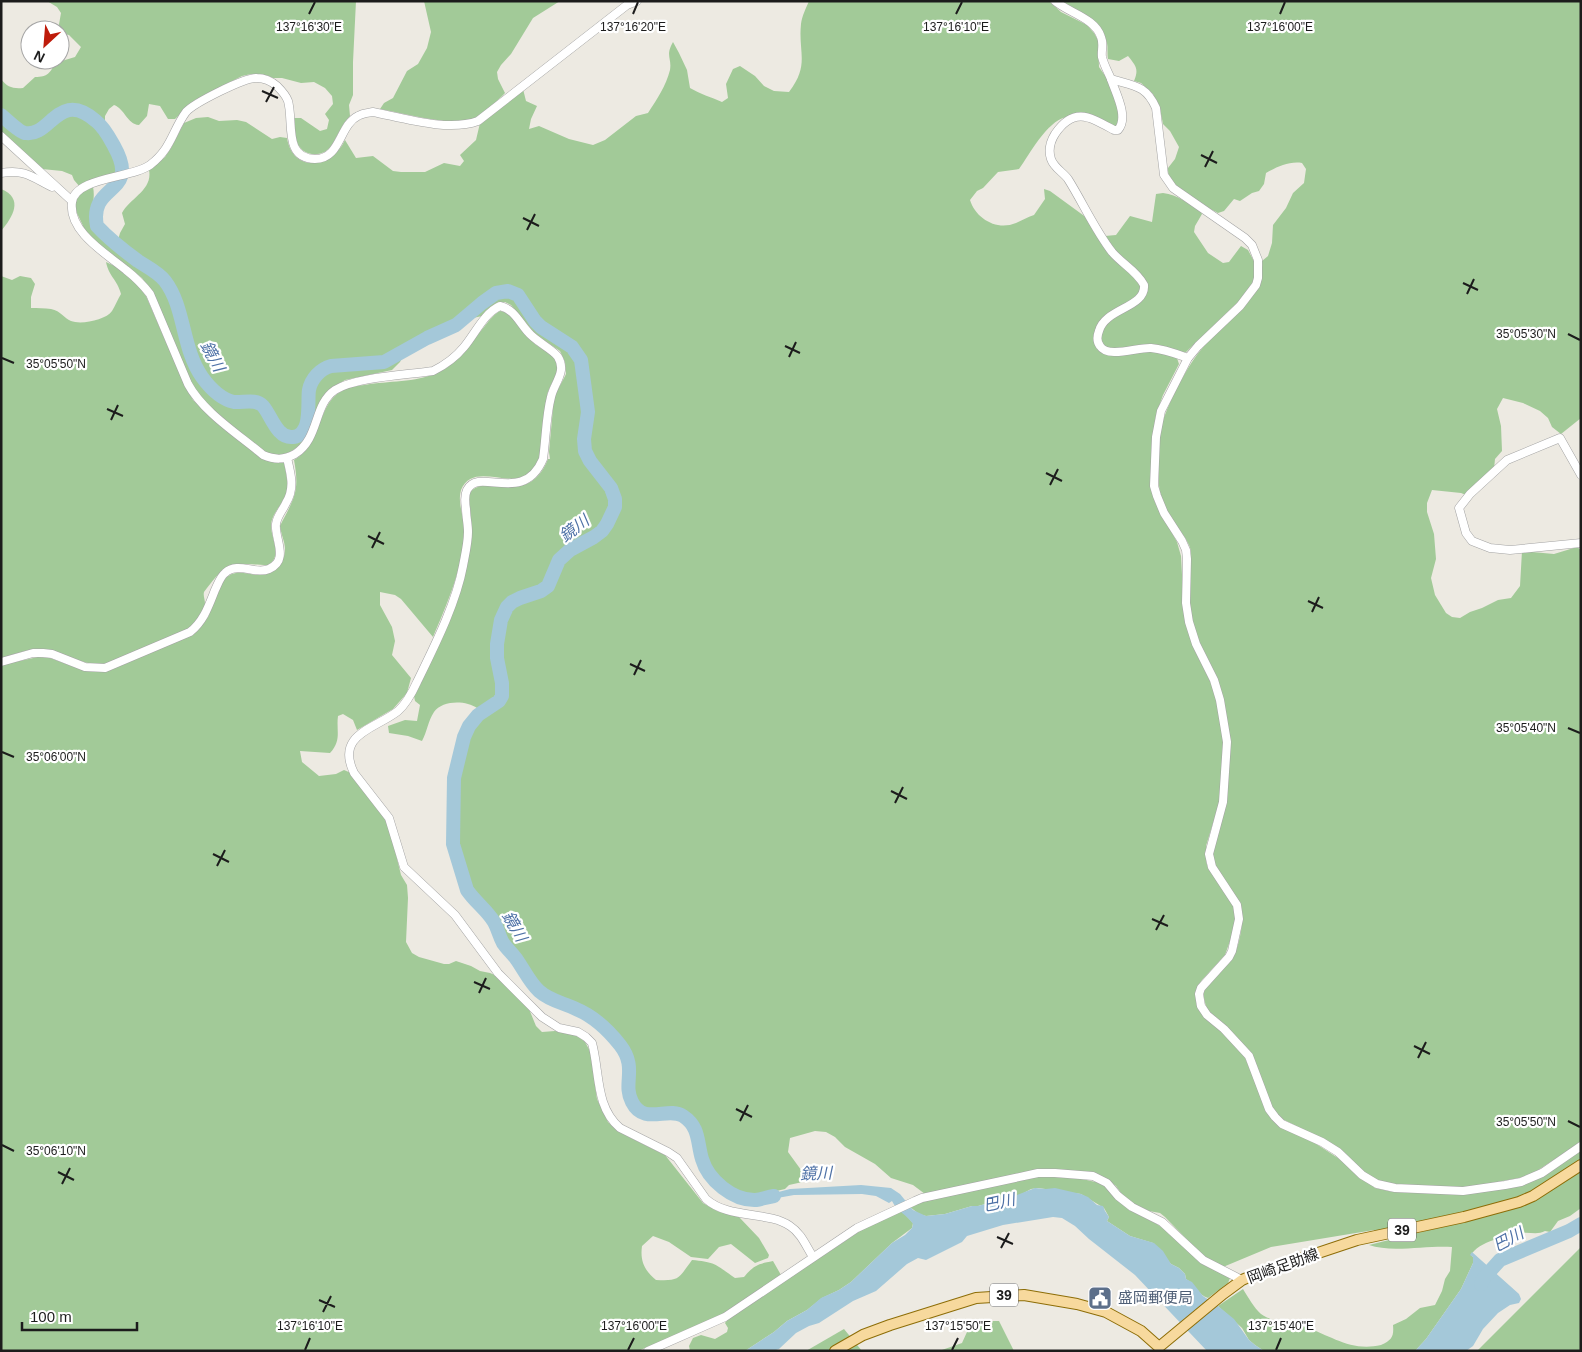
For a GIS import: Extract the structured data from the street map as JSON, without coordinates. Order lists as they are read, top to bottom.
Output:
{
  "streets": {
    "main road": ["39", "岡崎足助線"]
  },
  "water": ["鏡川", "巴川"],
  "places": {
    "public building": ["盛岡郵便局"]
  },
  "scale_bar": "100 m",
  "north": "bottom left",
  "coordinates": [
    "137°16'30\"E",
    "137°16'20\"E",
    "137°16'10\"E",
    "137°16'00\"E",
    "35°05'30\"N",
    "35°05'50\"N",
    "35°05'40\"N",
    "35°06'00\"N",
    "35°06'10\"N",
    "137°15'50\"E",
    "137°15'40\"E"
  ]
}
